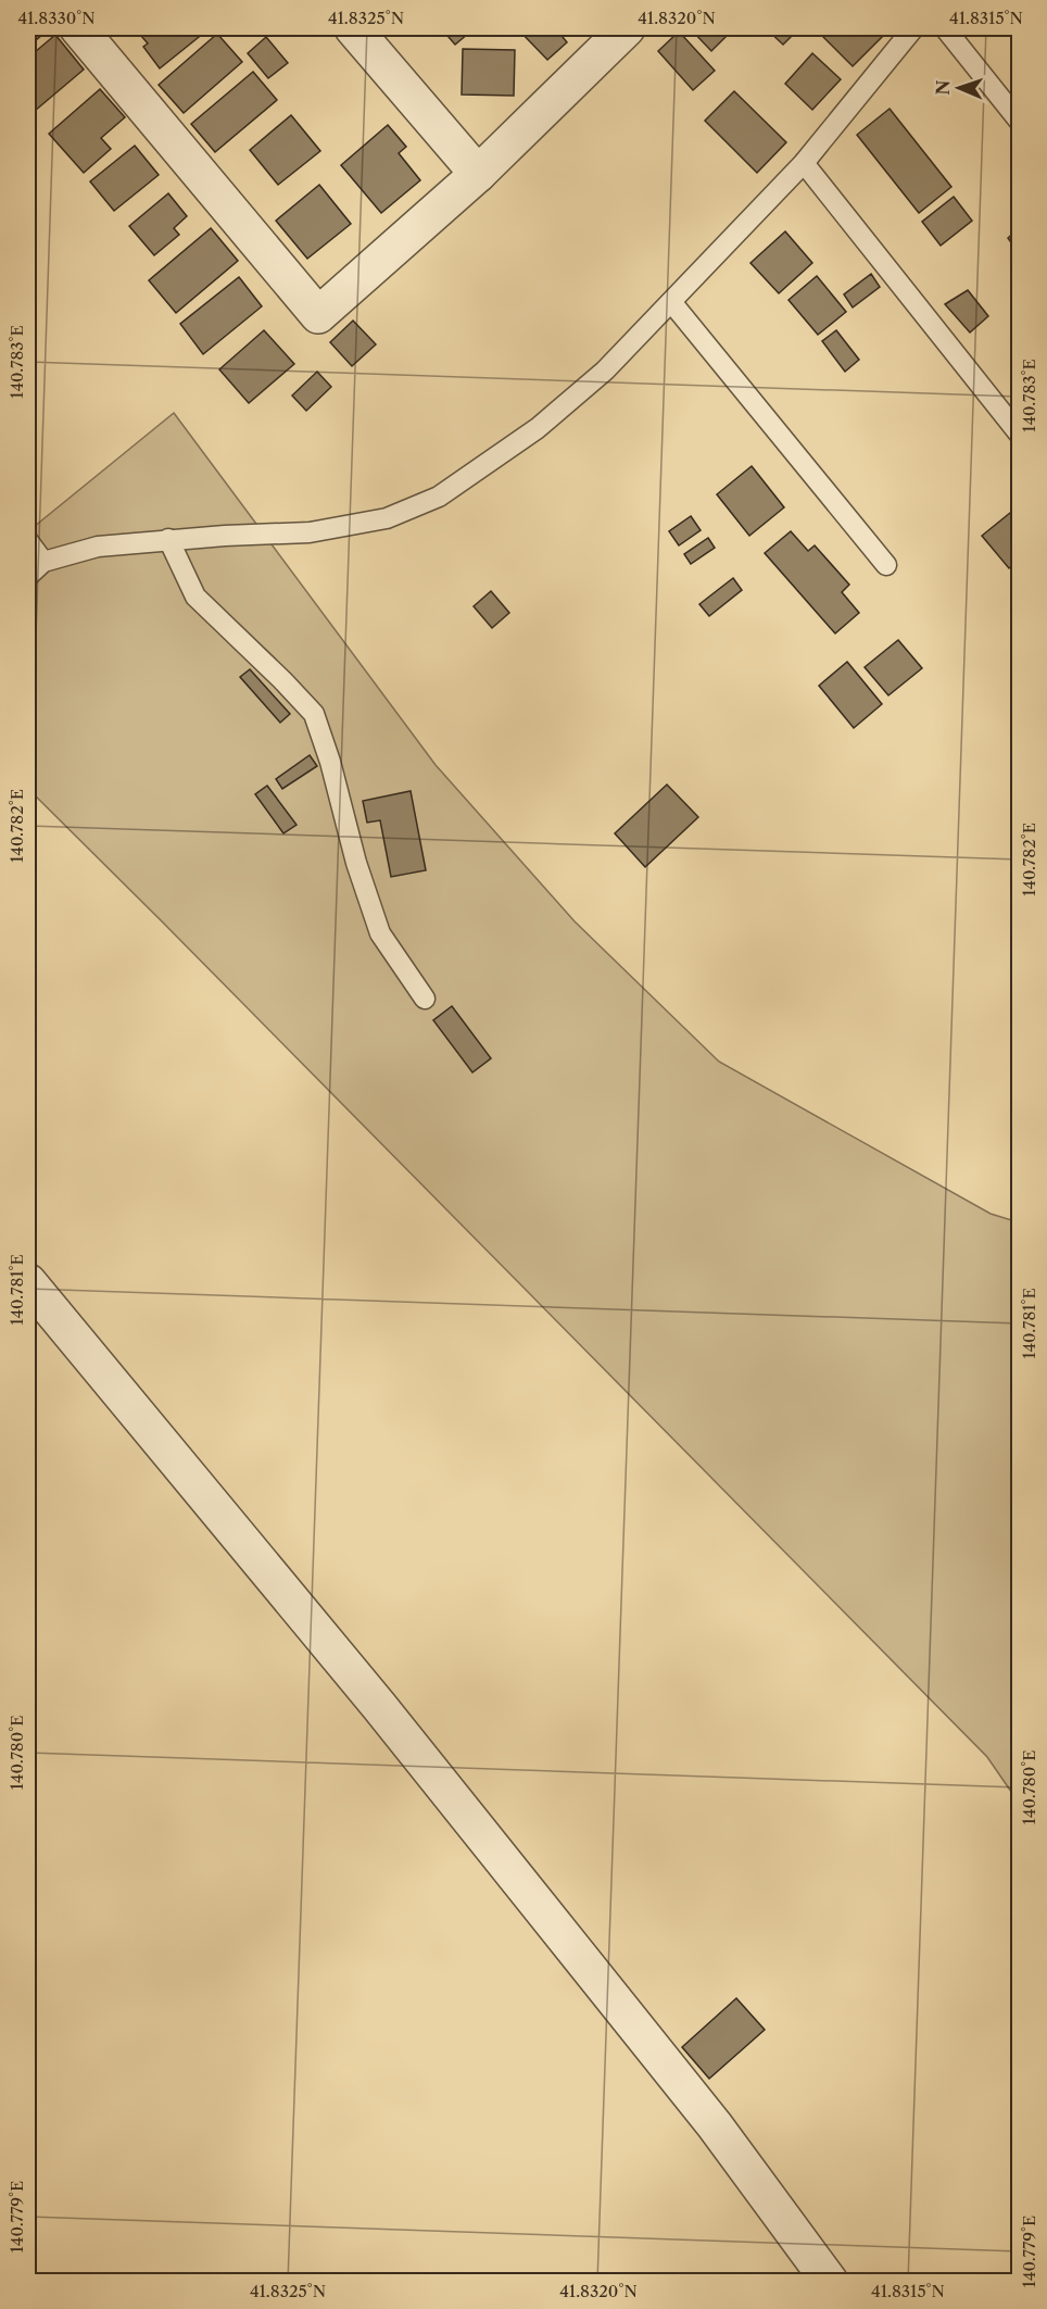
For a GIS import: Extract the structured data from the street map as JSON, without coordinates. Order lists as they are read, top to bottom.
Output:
{
  "north": "left",
  "coordinates": [
    "41.8330°N",
    "41.8325°N",
    "41.8320°N",
    "41.8315°N",
    "140.783°E",
    "140.782°E",
    "140.781°E",
    "140.780°E",
    "140.779°E"
  ]
}
